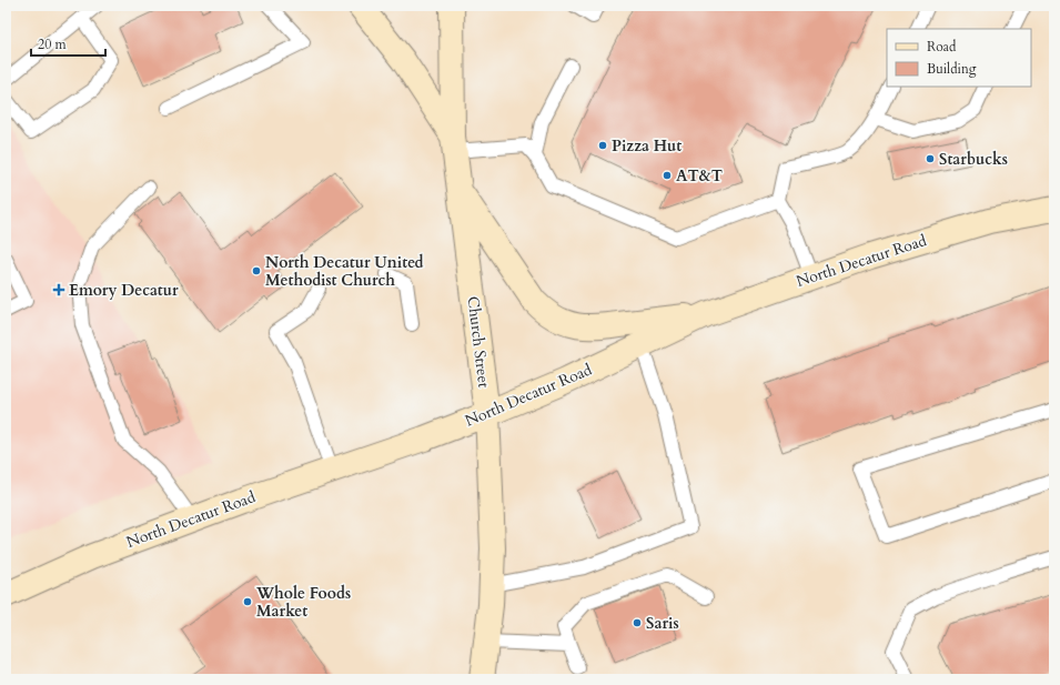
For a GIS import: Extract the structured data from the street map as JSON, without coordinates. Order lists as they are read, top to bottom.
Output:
{
  "streets": {
    "main road": ["North Decatur Road", "Church Street"]
  },
  "crossings": [
    ["North Decatur Road", "Church Street"]
  ],
  "places": {
    "other": [
      "Pizza Hut",
      "Starbucks",
      "AT&T",
      "North Decatur United Methodist Church",
      "Whole Foods Market",
      "Saris"
    ],
    "health": ["Emory Decatur"]
  },
  "legend": ["Road", "Building"],
  "scale_bar": "20 m"
}
